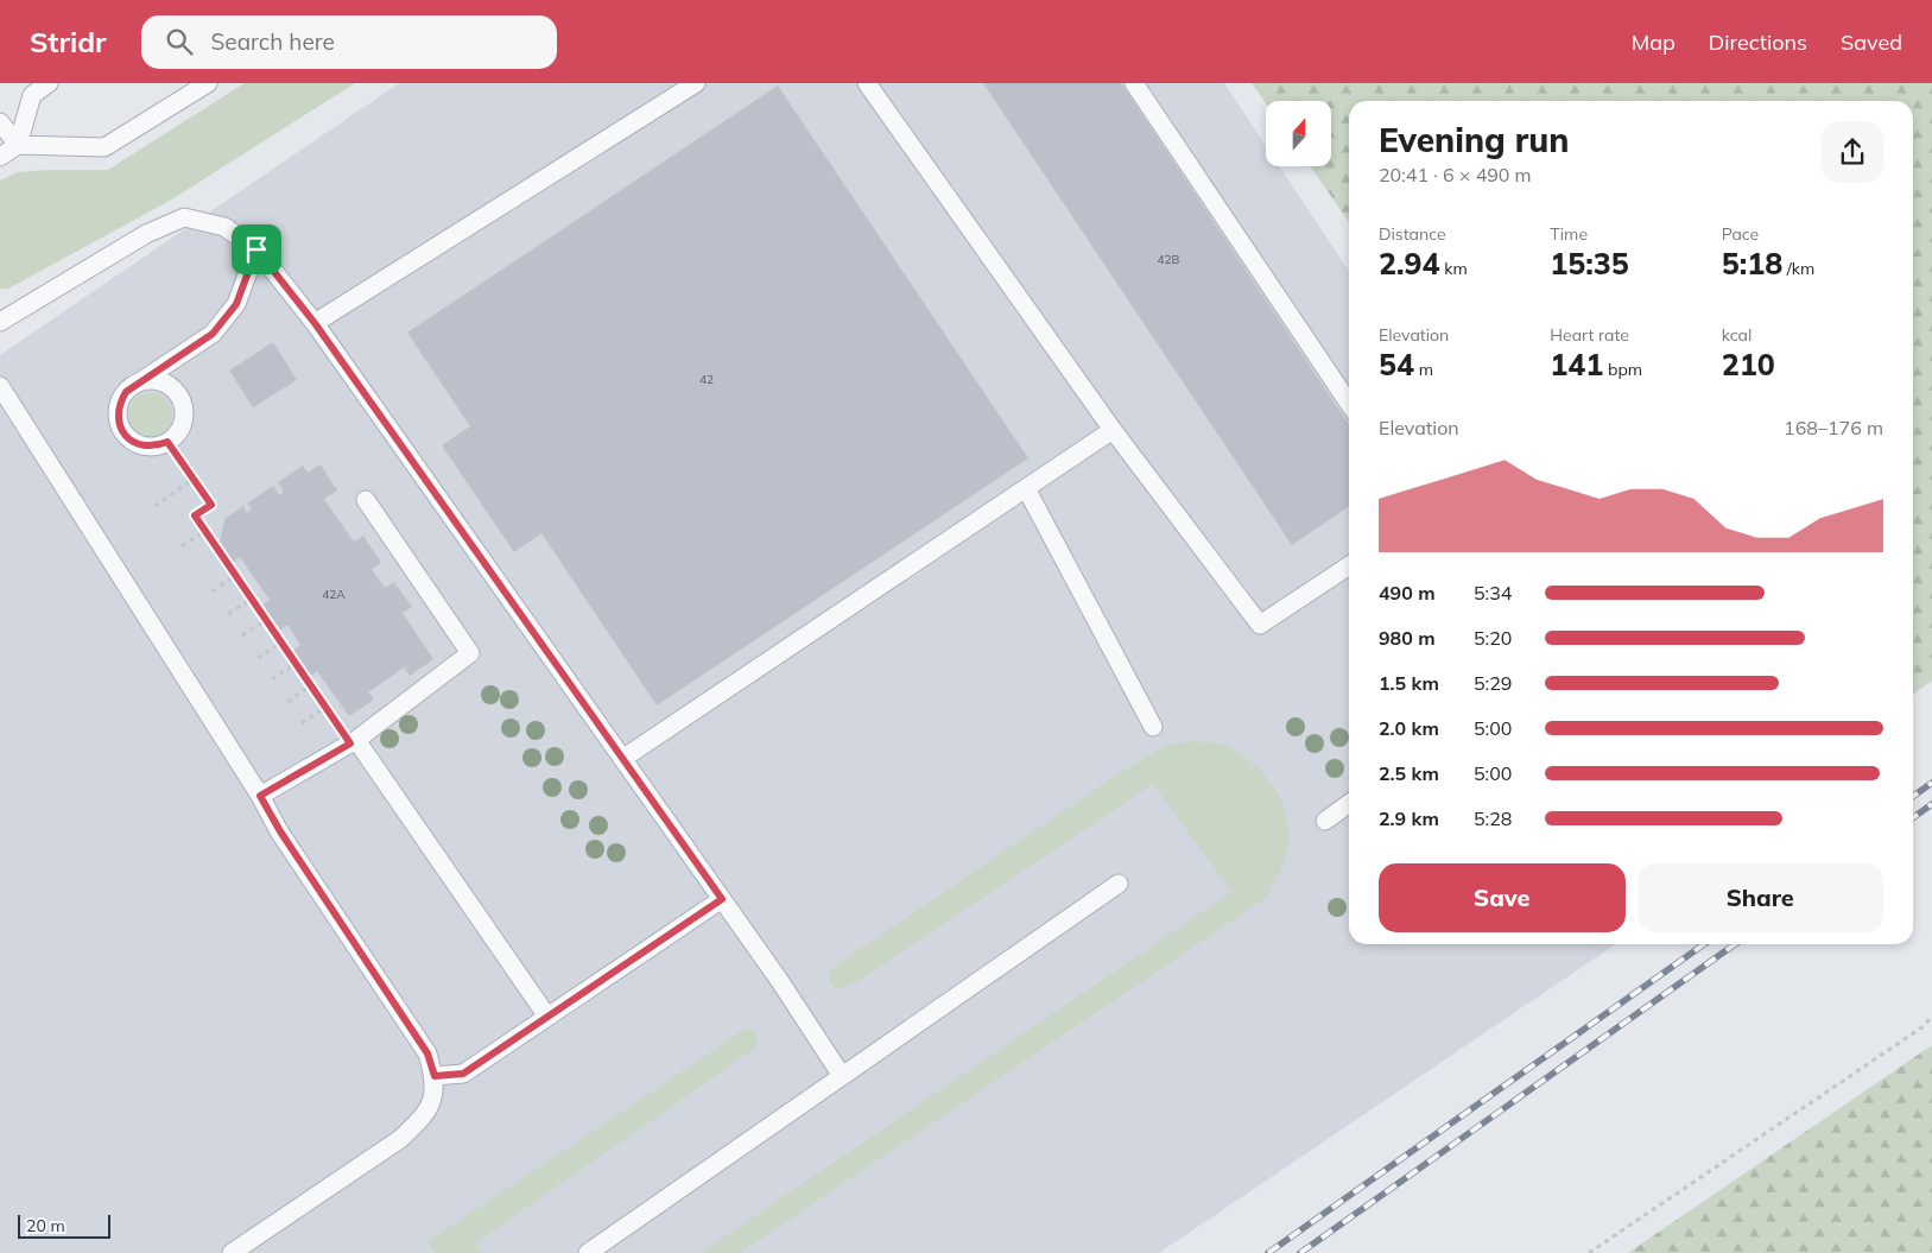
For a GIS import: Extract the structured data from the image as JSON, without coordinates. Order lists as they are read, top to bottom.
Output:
{
  "house_numbers": ["42B", "42", "42A"],
  "scale_bar": "20 m",
  "north": "top",
  "page": {
    "header": "Stridr",
    "search": "Search here",
    "nav": ["Map", "Directions", "Saved"],
    "heading": ["Evening run", "20:41 · 6 × 490 m"],
    "stats": [
      ["Distance", "2.94 km"],
      ["Time", "15:35"],
      ["Pace", "5:18 /km"],
      ["Elevation", "54 m"],
      ["Heart rate", "141 bpm"],
      ["kcal", "210"]
    ],
    "chart": ["Elevation", "168–176 m"],
    "list": [
      {
        "name": "490 m",
        "note": "5:34"
      },
      {
        "name": "980 m",
        "note": "5:20"
      },
      {
        "name": "1.5 km",
        "note": "5:29"
      },
      {
        "name": "2.0 km",
        "note": "5:00"
      },
      {
        "name": "2.5 km",
        "note": "5:00"
      },
      {
        "name": "2.9 km",
        "note": "5:28"
      }
    ],
    "buttons": ["Save", "Share"],
    "scale": "20 m"
  }
}
